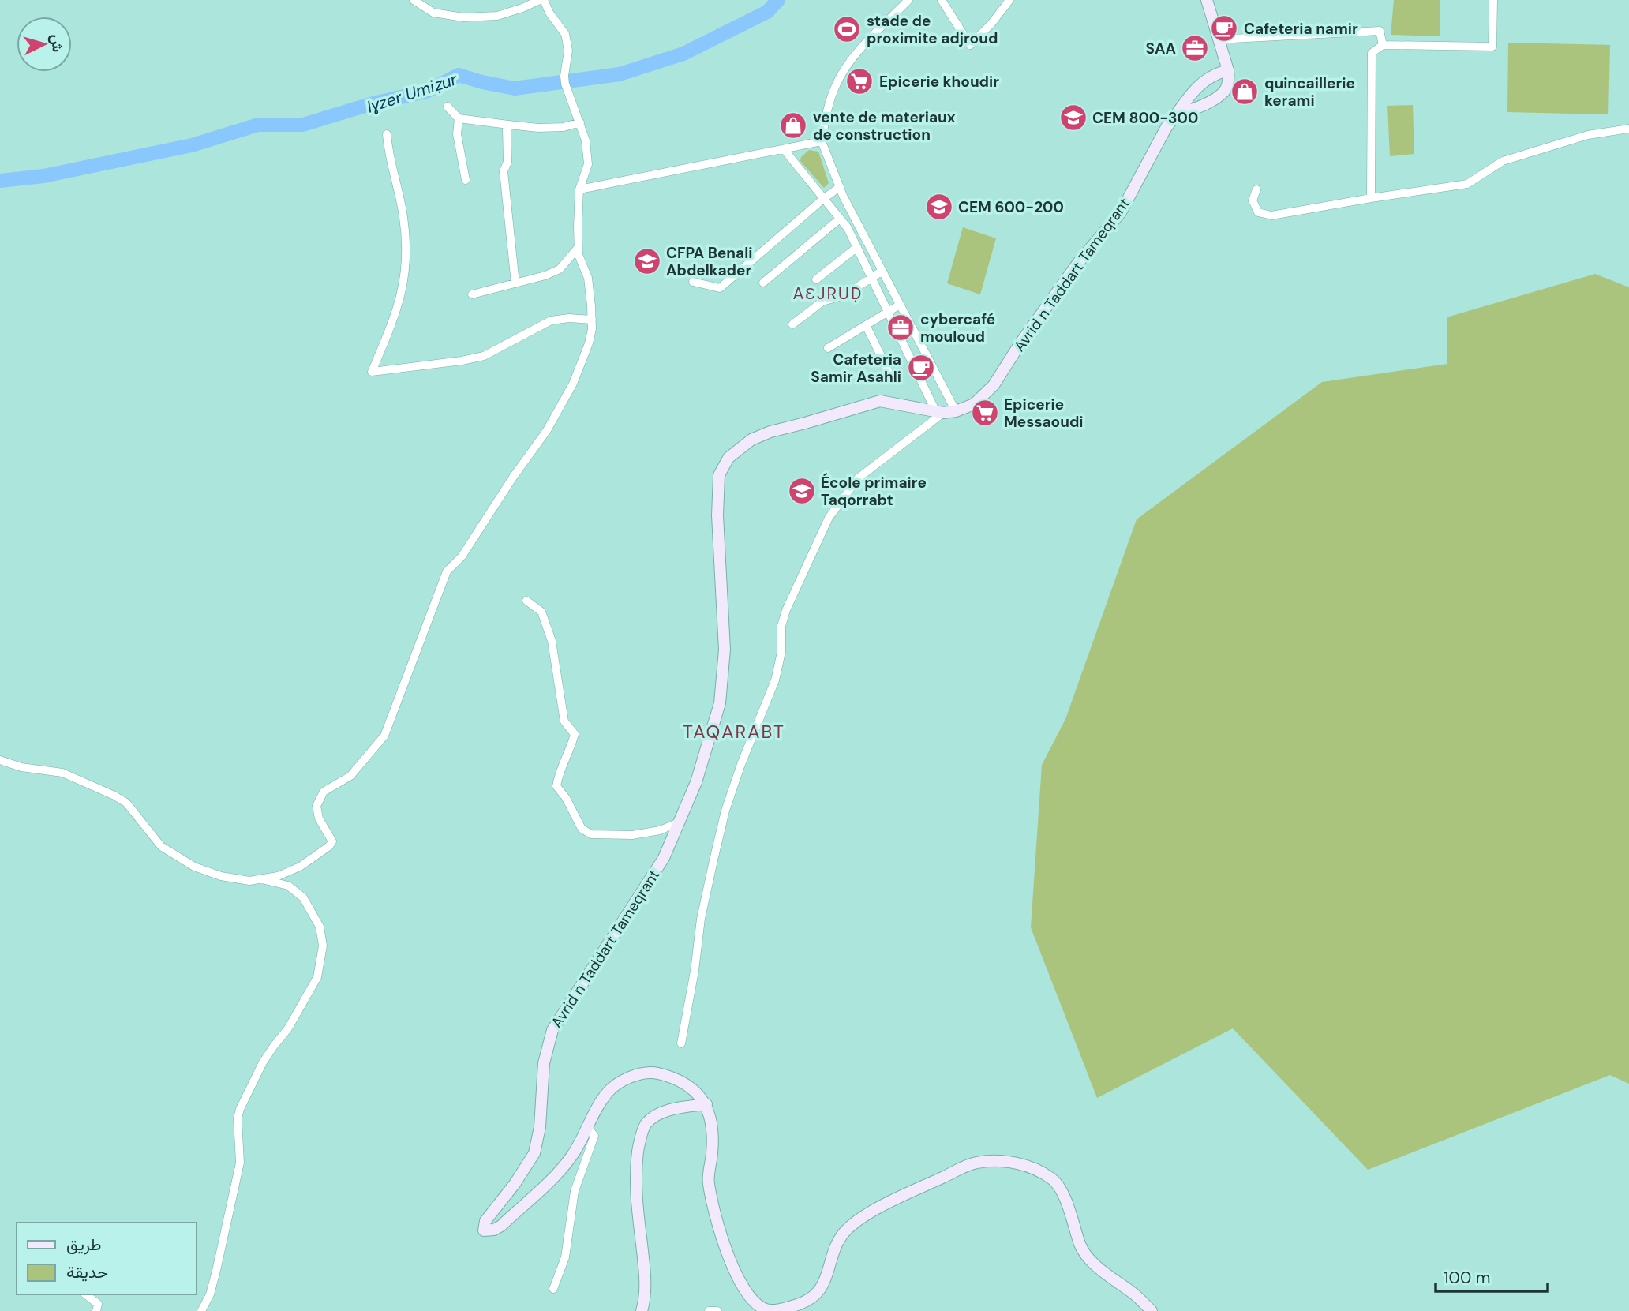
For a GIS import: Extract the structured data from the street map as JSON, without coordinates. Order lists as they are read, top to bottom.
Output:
{
  "streets": {
    "main road": ["Avrid n Taddart Tameqrant"]
  },
  "districts": ["AƐJRUḌ", "TAQARABT"],
  "water": ["Iɣzer Umiẓur"],
  "places": {
    "cafe": ["Cafeteria namir", "Cafeteria Samir Asahli"],
    "sports": ["stade de proximite adjroud"],
    "office": ["SAA", "cybercafé mouloud"],
    "supermarket": ["Epicerie khoudir", "Epicerie Messaoudi"],
    "shop": ["quincaillerie kerami", "vente de materiaux de construction"],
    "school or university": [
      "CEM 800-300",
      "CEM 600-200",
      "CFPA Benali Abdelkader",
      "École primaire Taqorrabt"
    ]
  },
  "legend": ["طريق", "حديقة"],
  "scale_bar": "100 m",
  "north": "right"
}
